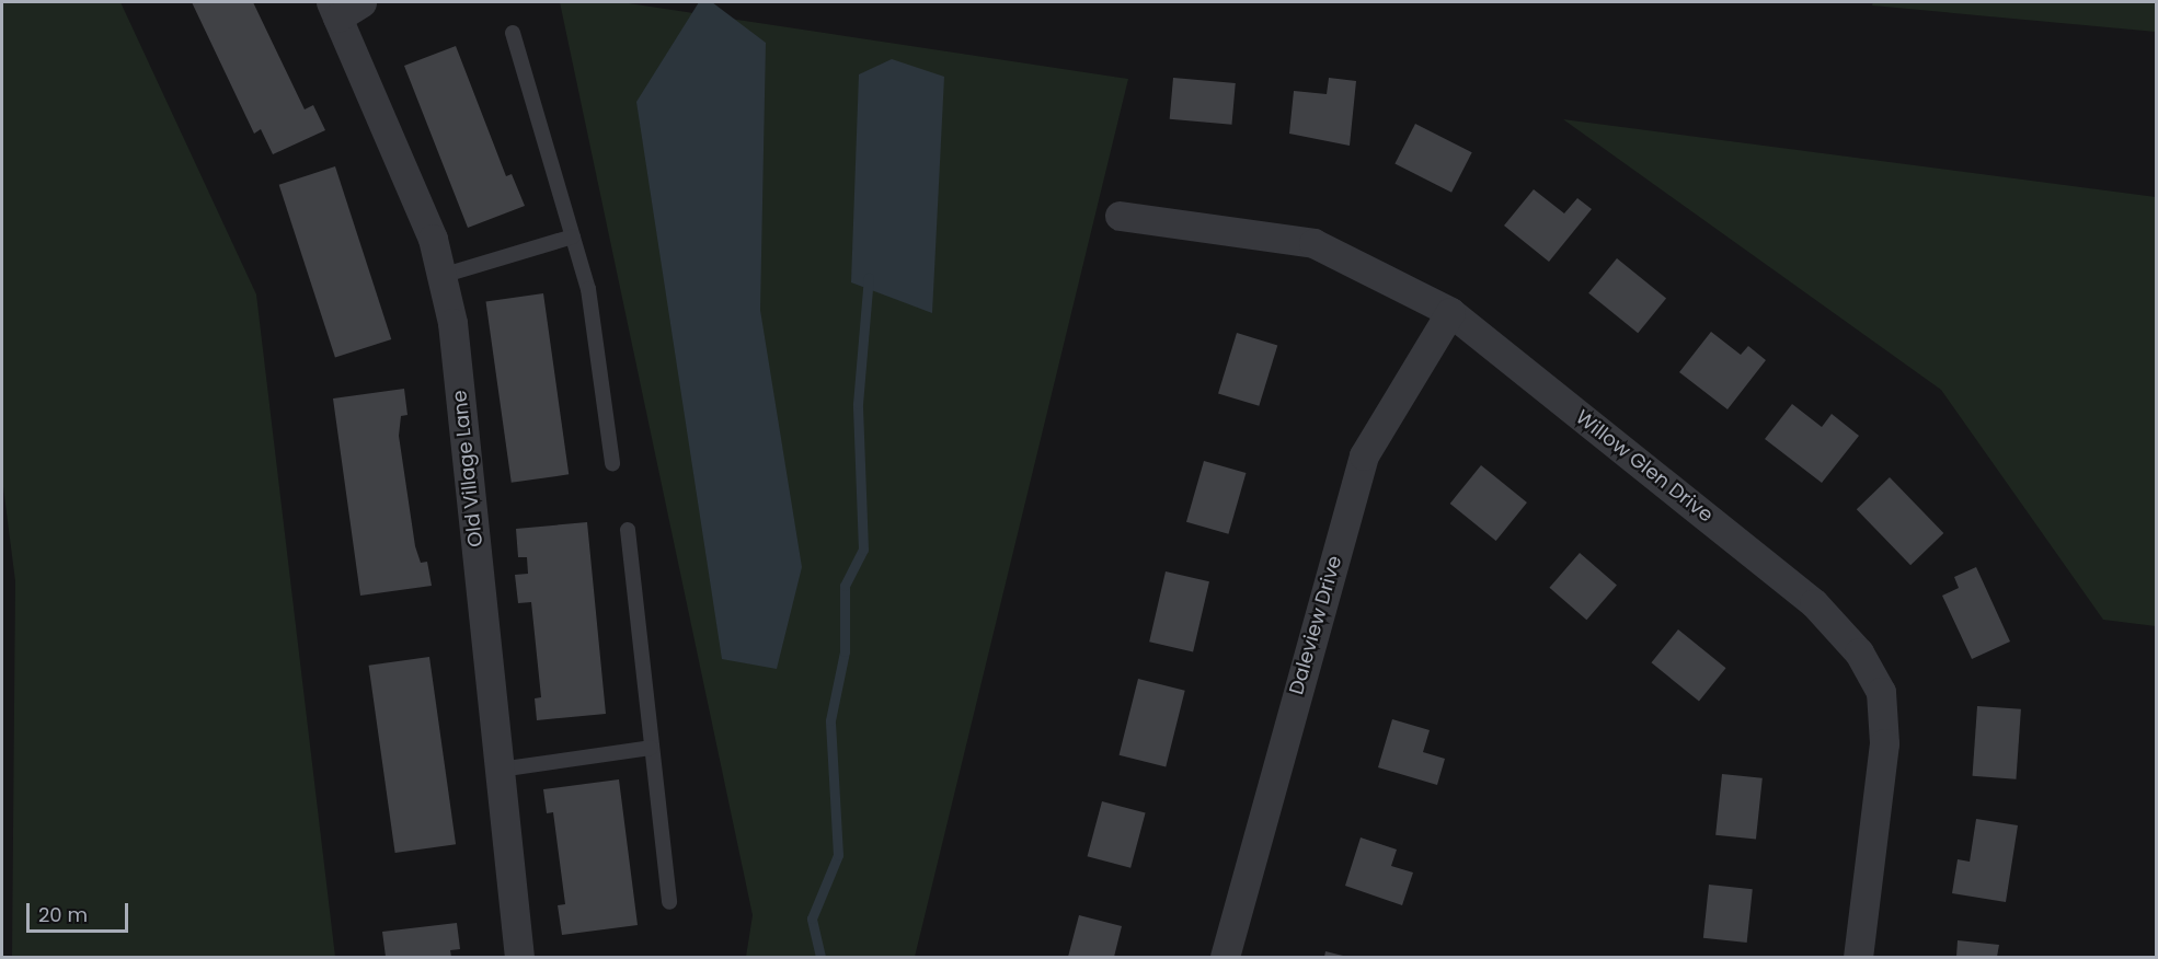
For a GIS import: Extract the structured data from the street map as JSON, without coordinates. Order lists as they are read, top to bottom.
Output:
{
  "streets": {
    "street": ["Willow Glen Drive", "Old Village Lane", "Daleview Drive"]
  },
  "crossings": [
    ["Willow Glen Drive", "Daleview Drive"]
  ],
  "scale_bar": "20 m"
}
